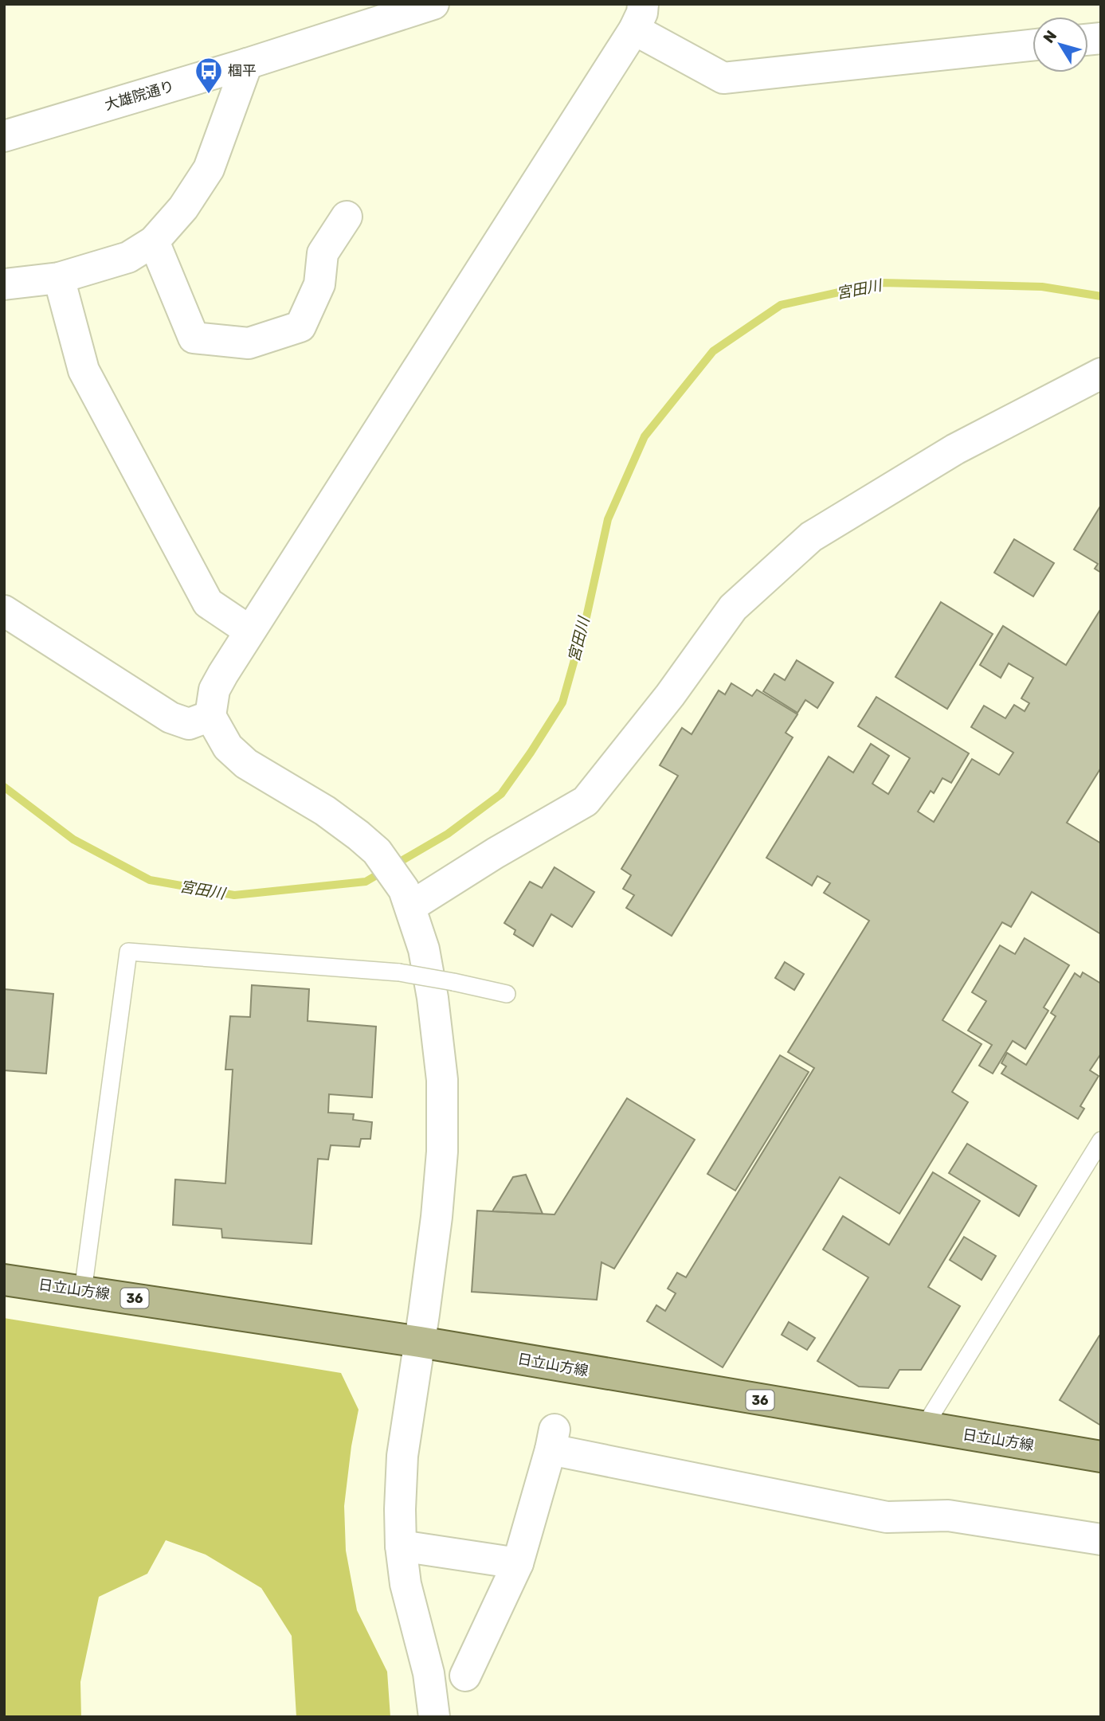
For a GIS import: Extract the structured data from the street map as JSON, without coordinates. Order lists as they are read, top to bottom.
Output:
{
  "streets": {
    "main road": ["日立山方線", "36"],
    "street": ["大雄院通り"]
  },
  "water": ["宮田川"],
  "places": {
    "bus stop": ["椢平"]
  },
  "north": "top left"
}
